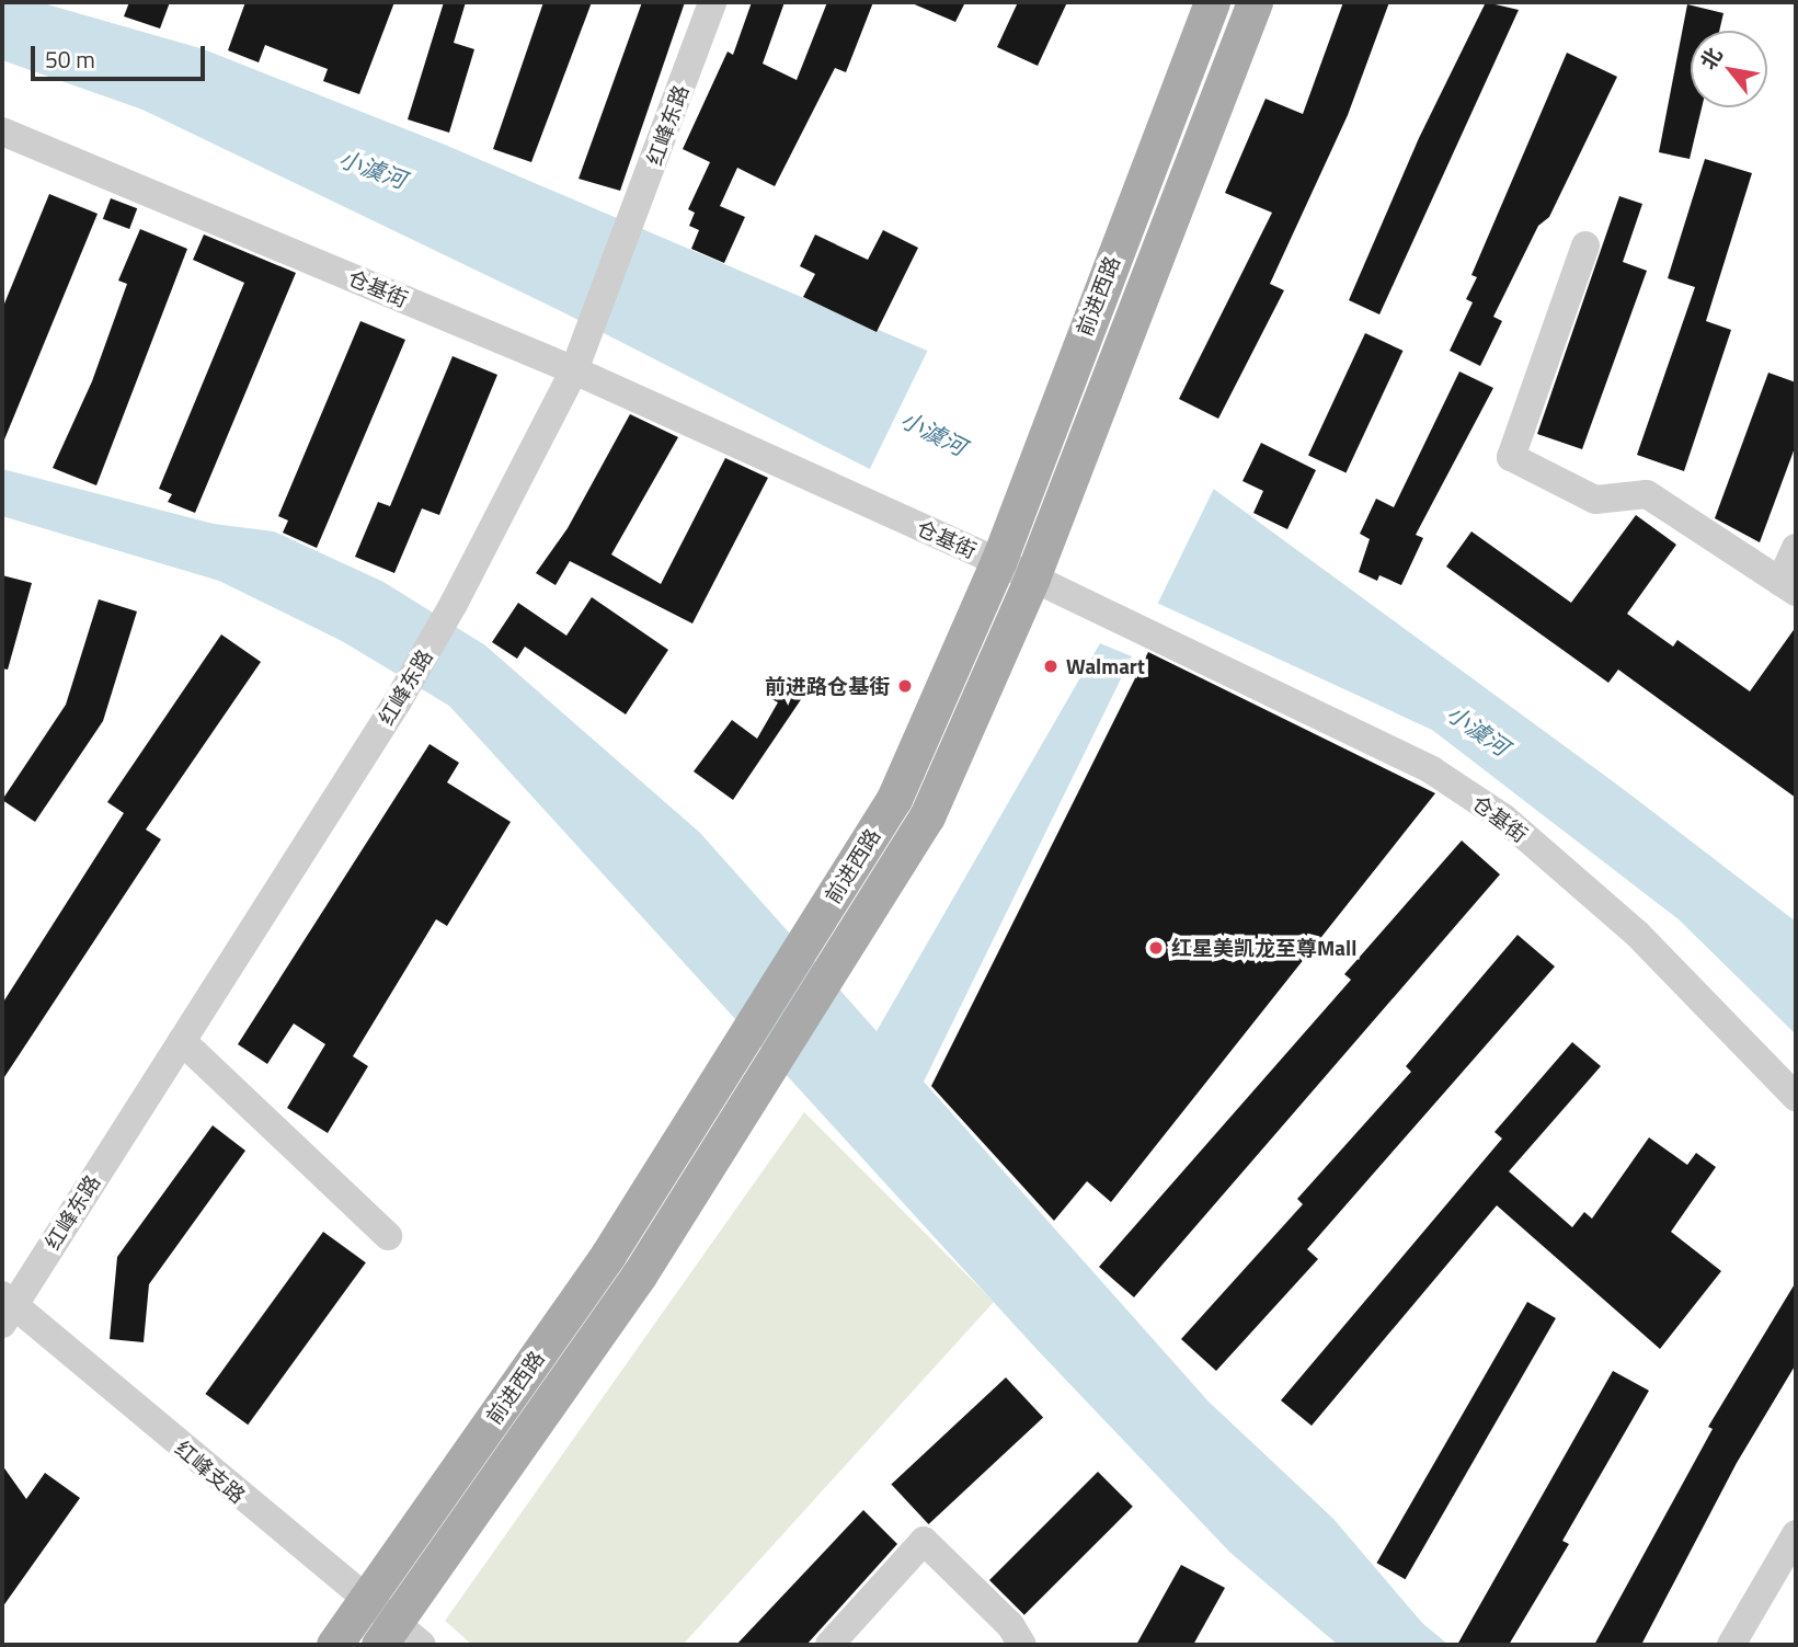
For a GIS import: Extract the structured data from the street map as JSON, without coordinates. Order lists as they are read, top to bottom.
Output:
{
  "streets": {
    "main road": ["前进西路"],
    "street": ["红峰东路", "仓基街", "红峰支路"]
  },
  "crossings": [
    ["红峰东路", "仓基街"],
    ["红峰东路", "红峰支路"],
    ["仓基街", "前进西路"],
    ["前进西路", "红峰支路"]
  ],
  "water": ["小澞河"],
  "places": ["Walmart", "前进路仓基街", "红星美凯龙至尊Mall"],
  "scale_bar": "50 m",
  "north": "top left"
}
